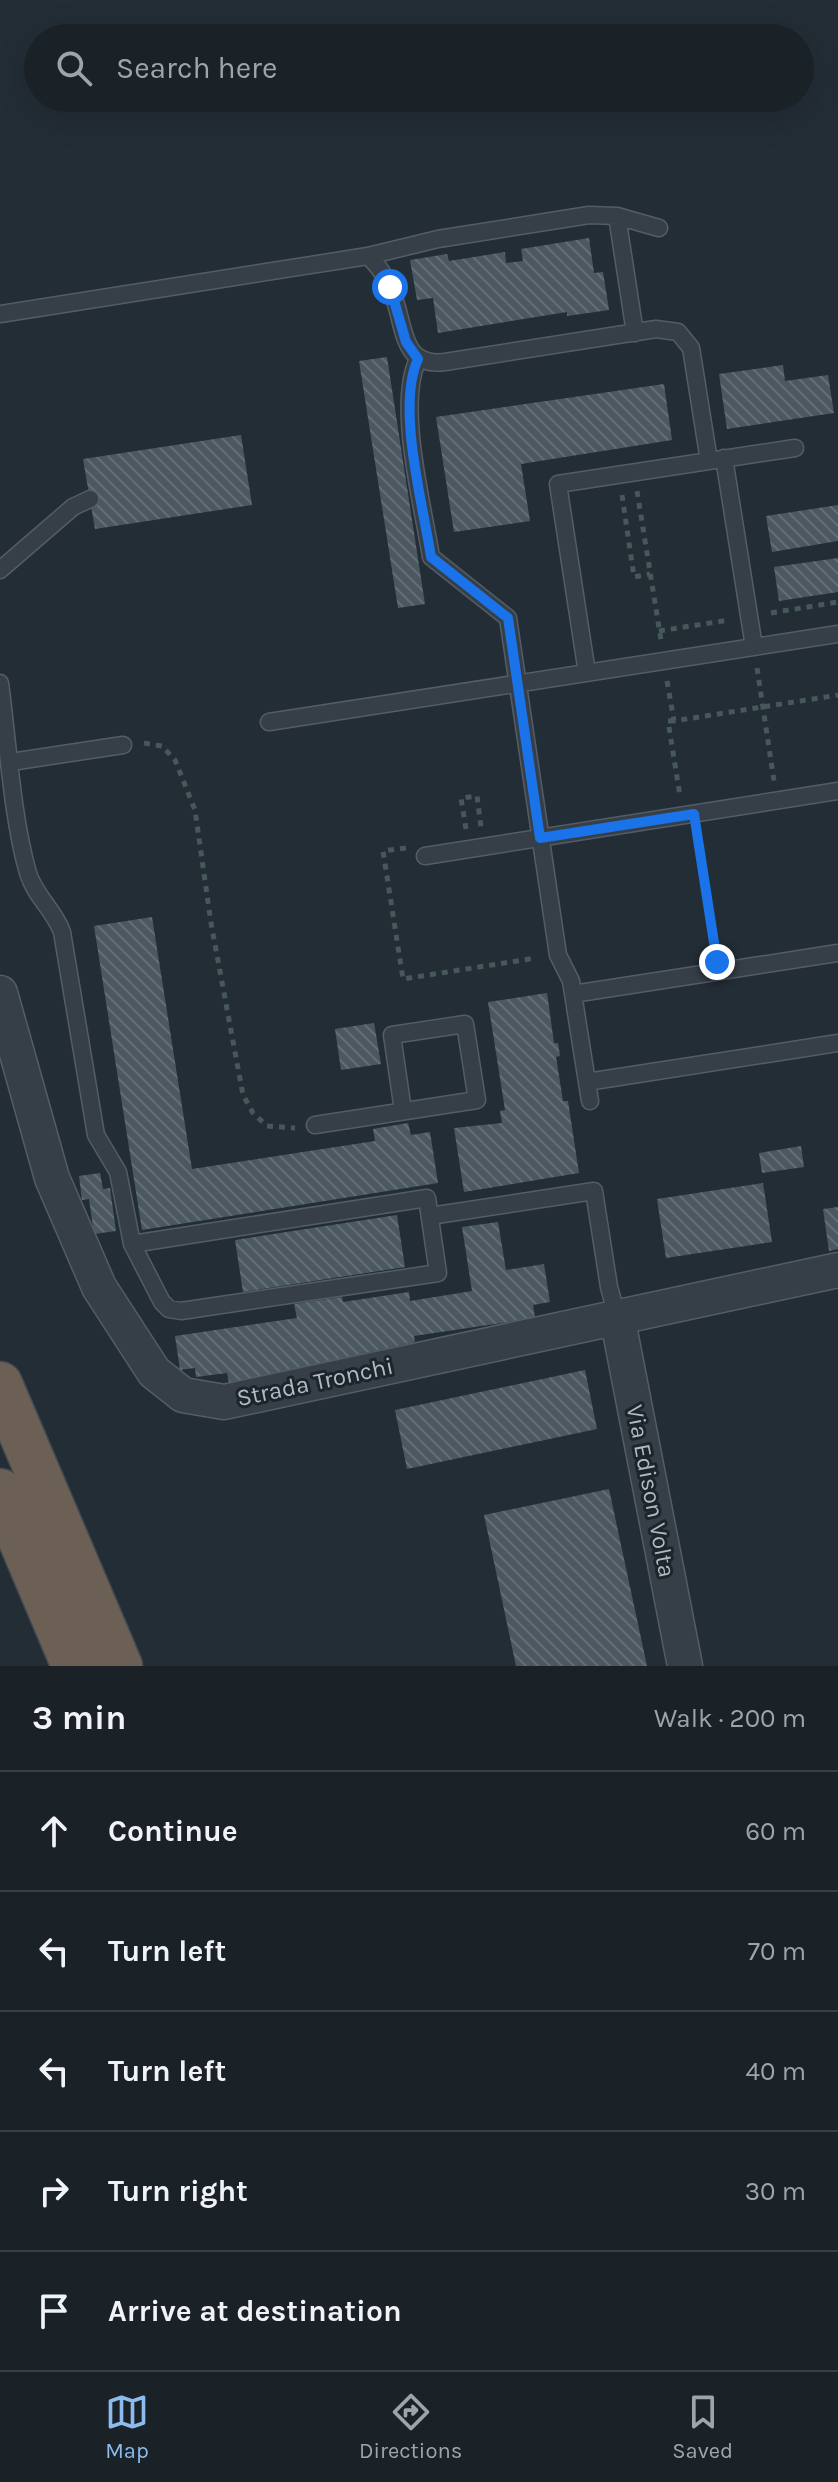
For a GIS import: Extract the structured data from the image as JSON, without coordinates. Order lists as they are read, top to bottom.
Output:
{
  "streets": {
    "street": ["Strada Tronchi", "Via Edison Volta"]
  },
  "crossings": [
    ["Strada Tronchi", "Via Edison Volta"]
  ],
  "page": {
    "search": "Search here",
    "heading": ["3 min", "Walk · 200 m"],
    "list": [
      ["Continue", "60 m"],
      ["Turn left", "70 m"],
      ["Turn left", "40 m"],
      ["Turn right", "30 m"],
      "Arrive at destination"
    ],
    "nav": ["Map", "Directions", "Saved"]
  }
}
